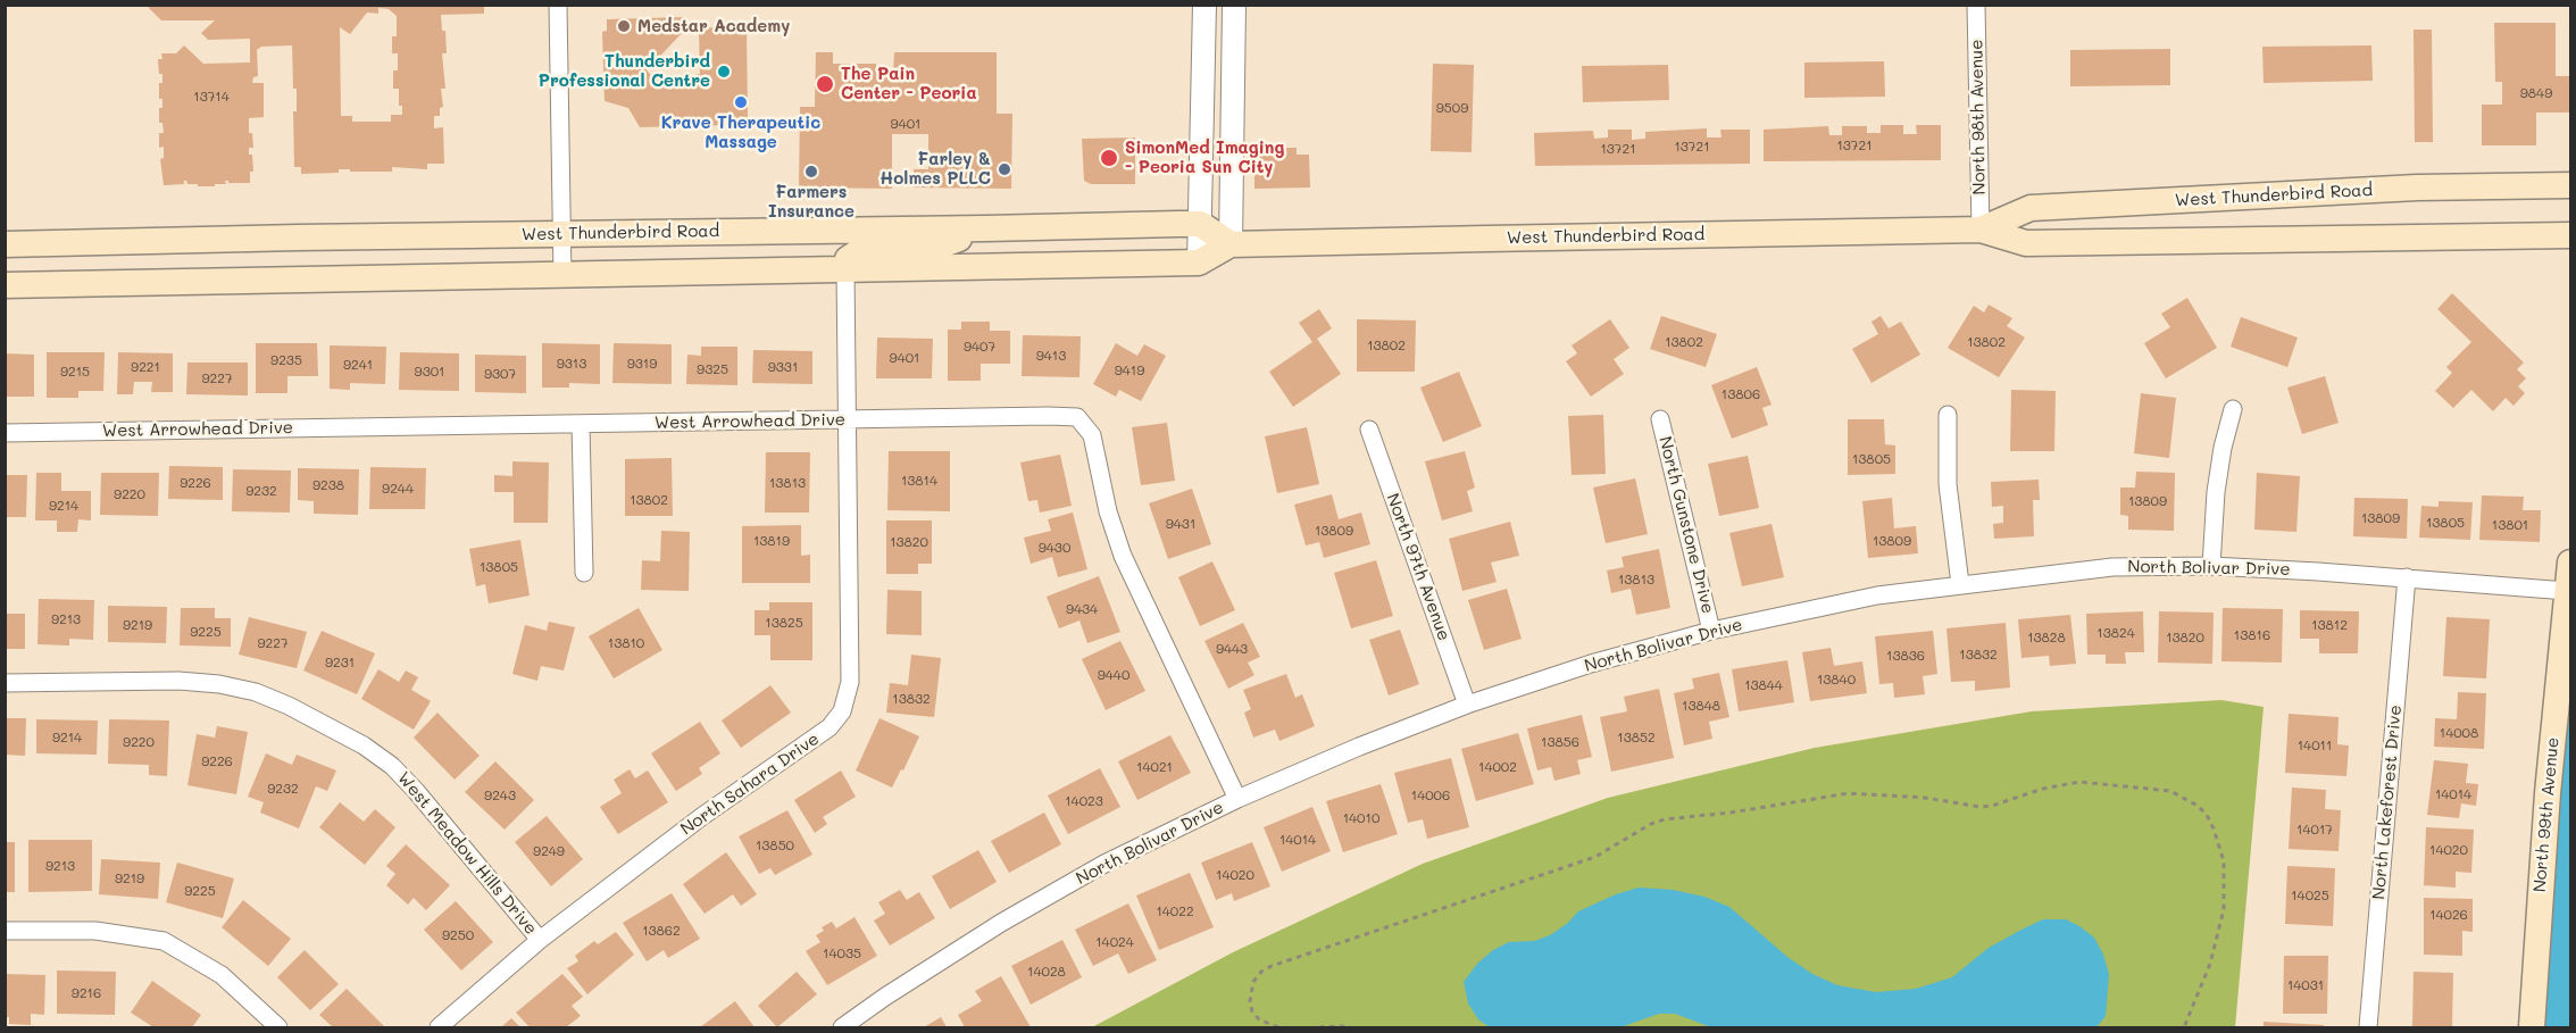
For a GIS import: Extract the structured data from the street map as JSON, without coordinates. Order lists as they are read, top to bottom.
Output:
{
  "streets": {
    "main road": ["West Thunderbird Road", "North 99th Avenue"],
    "street": [
      "North 98th Avenue",
      "West Arrowhead Drive",
      "North Gunstone Drive",
      "North 97th Avenue",
      "North Bolivar Drive",
      "North Sahara Drive",
      "North Lakeforest Drive",
      "West Meadow Hills Drive"
    ]
  },
  "crossings": [
    ["North 98th Avenue", "West Thunderbird Road"],
    ["West Thunderbird Road", "North Sahara Drive"],
    ["West Arrowhead Drive", "North Bolivar Drive"],
    ["West Arrowhead Drive", "North Sahara Drive"],
    ["North Gunstone Drive", "North Bolivar Drive"],
    ["North 97th Avenue", "North Bolivar Drive"],
    ["North Bolivar Drive", "North Lakeforest Drive"],
    ["North Bolivar Drive", "North 99th Avenue"],
    ["North Sahara Drive", "West Meadow Hills Drive"]
  ],
  "places": [
    "Medstar Academy",
    "Thunderbird Professional Centre",
    "The Pain Center - Peoria",
    "Krave Therapeutic Massage",
    "SimonMed Imaging - Peoria Sun City",
    "Farley & Holmes PLLC",
    "Farmers Insurance"
  ],
  "house_numbers": [
    "9849",
    "13714",
    "9509",
    "9401",
    "13721",
    "13721",
    "13721",
    "13802",
    "13802",
    "13802",
    "9407",
    "9413",
    "9401",
    "9235",
    "9313",
    "9319",
    "9241",
    "9221",
    "9331",
    "9325",
    "9419",
    "9215",
    "9301",
    "9307",
    "9227",
    "13806",
    "13805",
    "13814",
    "9226",
    "13813",
    "9238",
    "9244",
    "9232",
    "9220",
    "13802",
    "13809",
    "9214",
    "13809",
    "13805",
    "9431",
    "13801",
    "13809",
    "13819",
    "13809",
    "13820",
    "9430",
    "13805",
    "13813",
    "9434",
    "9213",
    "13825",
    "9219",
    "13812",
    "9225",
    "13824",
    "13816",
    "13828",
    "13820",
    "9227",
    "13810",
    "9443",
    "13832",
    "13836",
    "9231",
    "9440",
    "13840",
    "13844",
    "13832",
    "13848",
    "14008",
    "9214",
    "13852",
    "9220",
    "13856",
    "14011",
    "9226",
    "14021",
    "14002",
    "9232",
    "14014",
    "9243",
    "14006",
    "14023",
    "14010",
    "14017",
    "14014",
    "13850",
    "14020",
    "9249",
    "9213",
    "14020",
    "9219",
    "9225",
    "14025",
    "14022",
    "14026",
    "13862",
    "9250",
    "14024",
    "14035",
    "14028",
    "14031",
    "9216"
  ]
}
